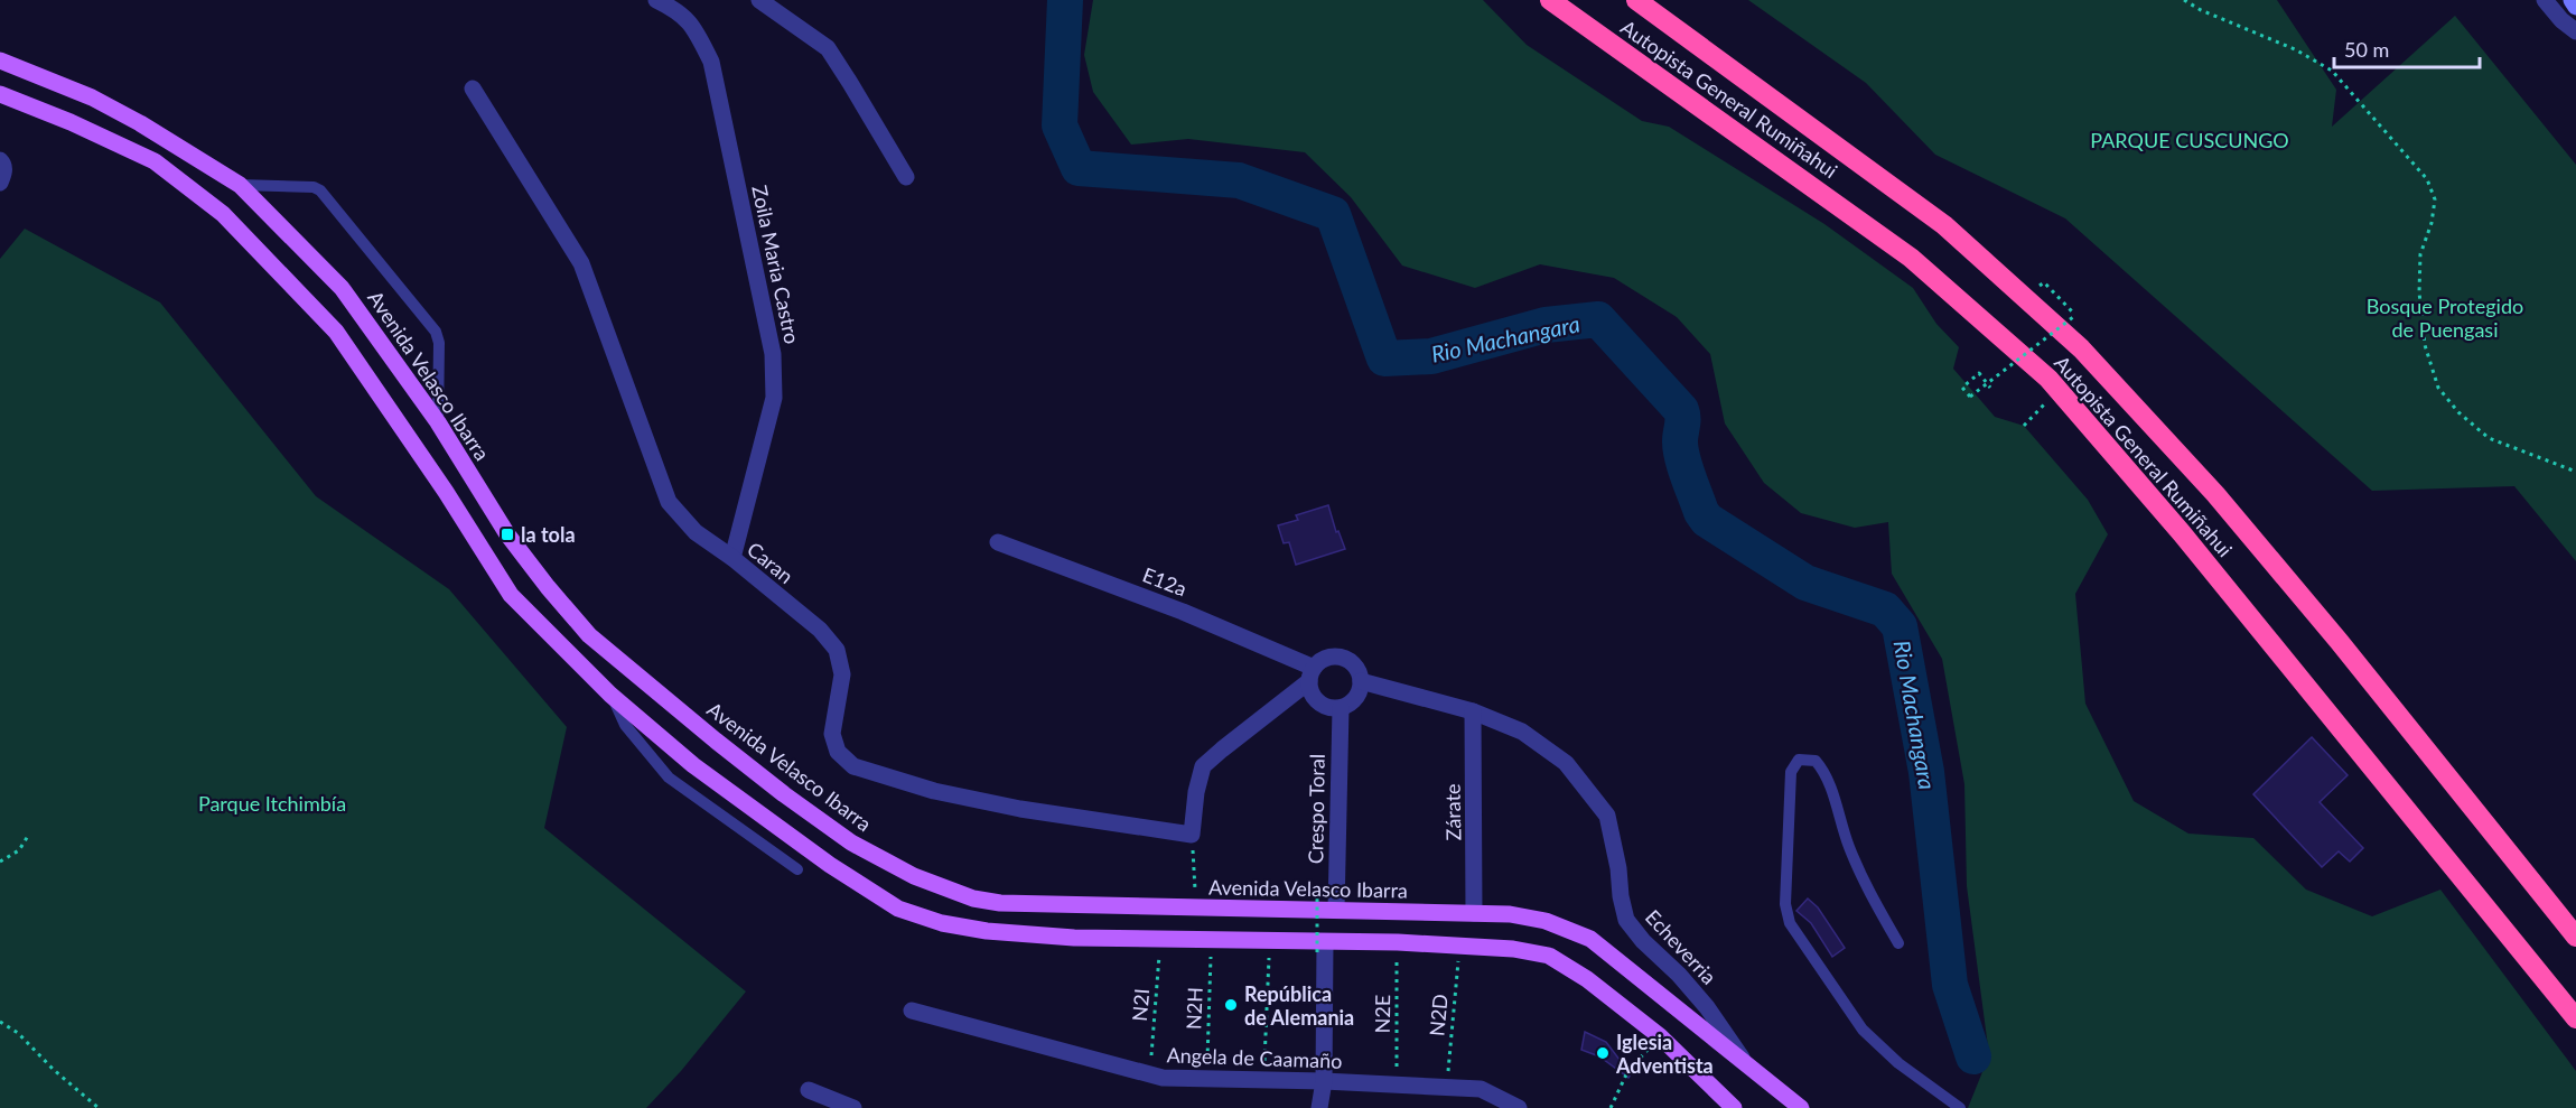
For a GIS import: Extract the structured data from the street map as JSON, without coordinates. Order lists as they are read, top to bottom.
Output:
{
  "streets": {
    "highway": ["Autopista General Rumiñahui"],
    "main road": ["Avenida Velasco Ibarra"],
    "street": [
      "Zoila Maria Castro",
      "Caran",
      "E12a",
      "Crespo Toral",
      "Zárate",
      "Echeverria",
      "Angela de Caamaño"
    ],
    "path": [
      "N2I",
      "N2H",
      "N2E",
      "N2D"
    ]
  },
  "crossings": [
    ["Zoila Maria Castro", "Caran"],
    ["Avenida Velasco Ibarra", "Crespo Toral"],
    ["Avenida Velasco Ibarra", "Zárate"],
    ["Avenida Velasco Ibarra", "Echeverria"],
    ["E12a", "Crespo Toral"],
    ["E12a", "Echeverria"],
    ["Crespo Toral", "Echeverria"],
    ["Zárate", "Echeverria"],
    ["N2I", "Angela de Caamaño"],
    ["N2H", "Angela de Caamaño"],
    ["N2E", "Angela de Caamaño"],
    ["N2D", "Angela de Caamaño"]
  ],
  "water": ["Rio Machangara"],
  "parks": ["PARQUE CUSCUNGO", "Bosque Protegido de Puengasi", "Parque Itchimbía"],
  "places": {
    "transit": ["la tola"],
    "other": ["República de Alemania", "Iglesia Adventista"]
  },
  "scale_bar": "50 m"
}
